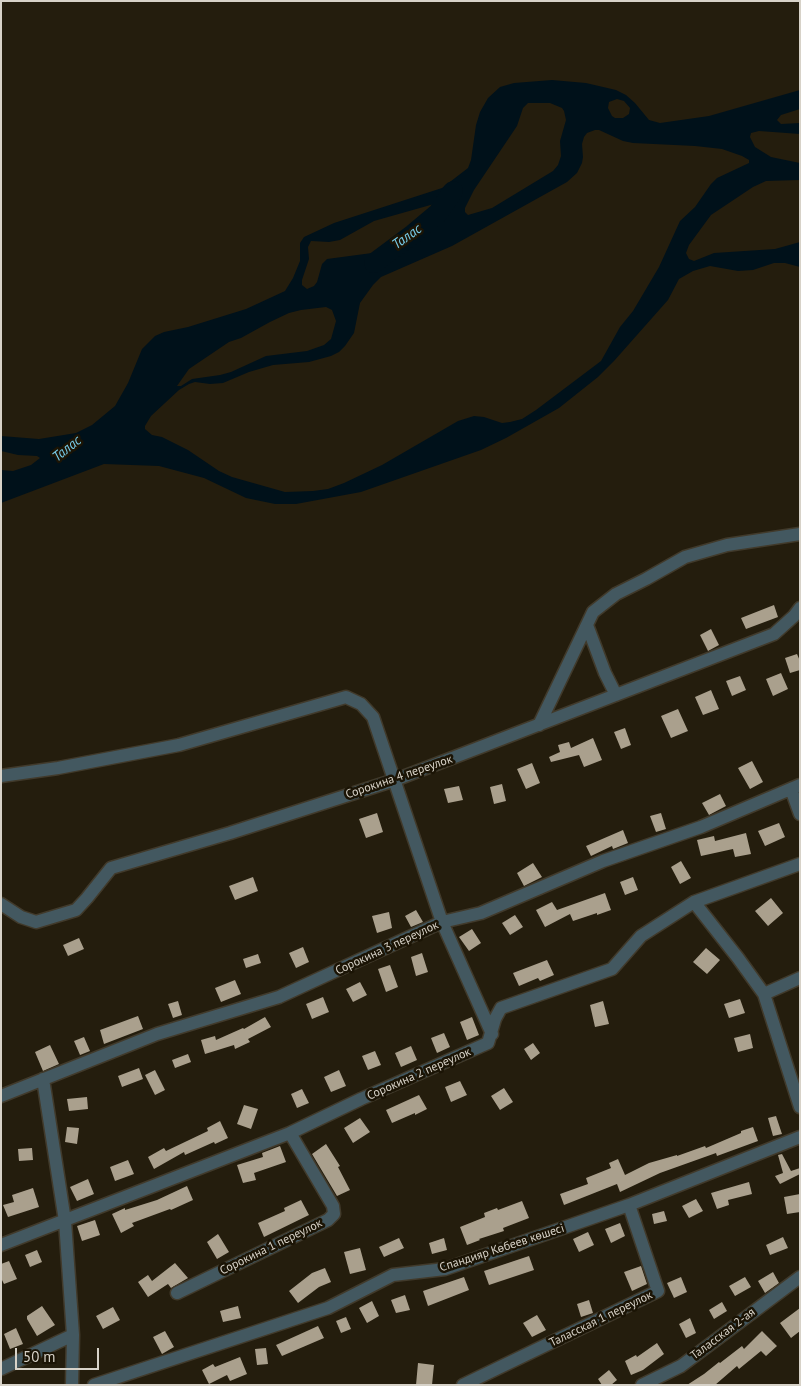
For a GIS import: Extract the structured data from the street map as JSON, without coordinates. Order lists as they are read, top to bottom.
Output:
{
  "streets": {
    "street": [
      "Сорокина 4 переулок",
      "Сорокина 3 переулок",
      "Сорокина 2 переулок",
      "Сорокина 1 переулок",
      "Спандияр Көбеев көшесі",
      "Таласская 1 переулок",
      "Таласская 2-ая"
    ]
  },
  "crossings": [
    ["Сорокина 2 переулок", "Сорокина 1 переулок"],
    ["Спандияр Көбеев көшесі", "Таласская 1 переулок"]
  ],
  "water": ["Талас"],
  "scale_bar": "50 m"
}
